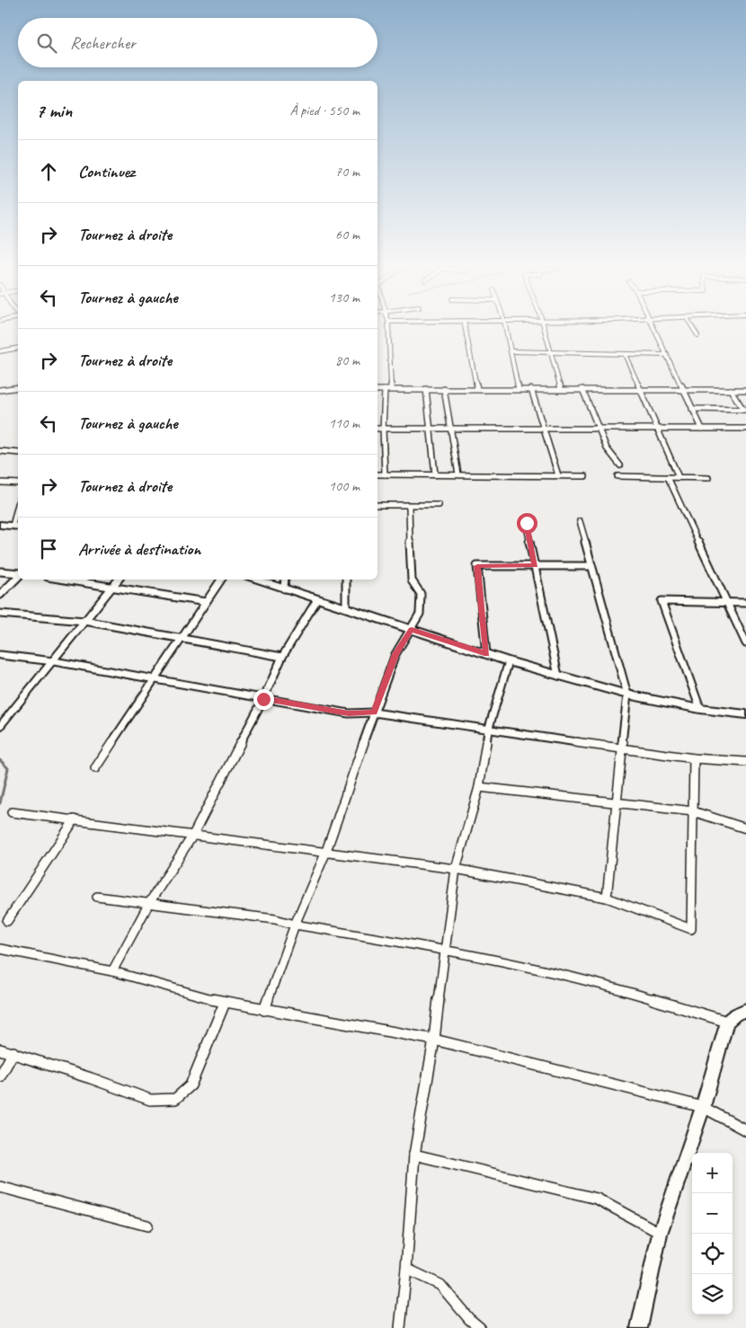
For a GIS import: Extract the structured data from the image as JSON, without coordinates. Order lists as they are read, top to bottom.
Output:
{
  "page": {
    "search": "Rechercher",
    "heading": ["7 min", "À pied · 550 m"],
    "list": [
      ["Continuez", "70 m"],
      ["Tournez à droite", "60 m"],
      ["Tournez à gauche", "130 m"],
      ["Tournez à droite", "80 m"],
      ["Tournez à gauche", "110 m"],
      ["Tournez à droite", "100 m"],
      "Arrivée à destination"
    ],
    "map_buttons": ["+", "−"]
  }
}
